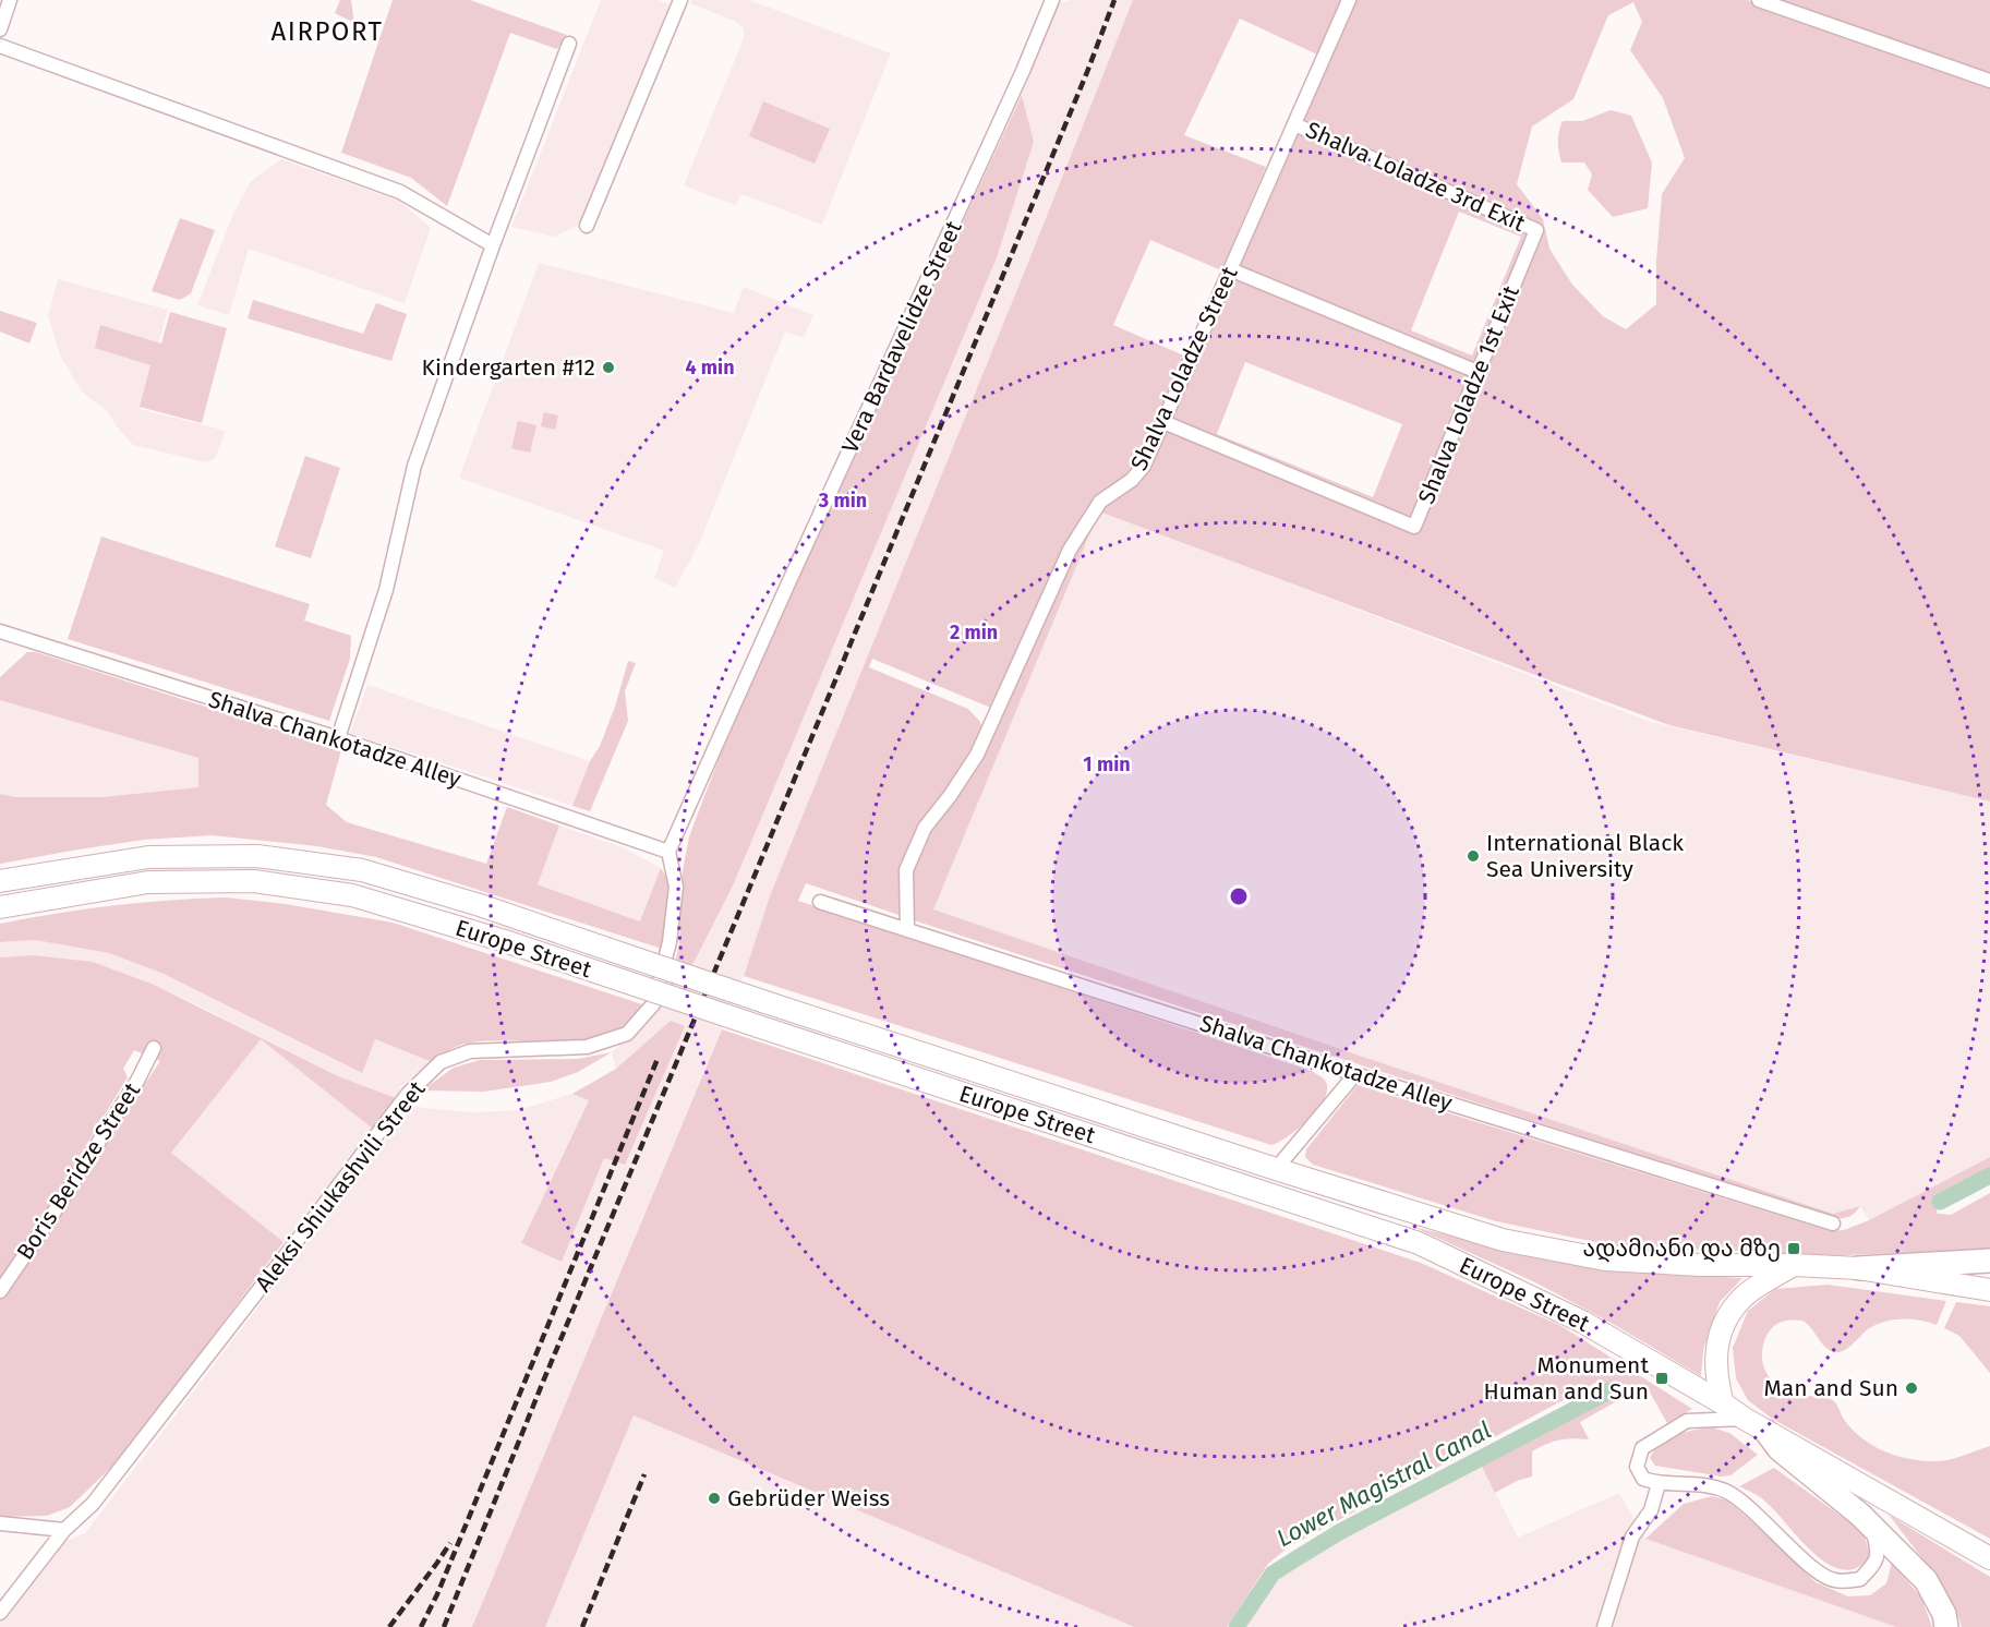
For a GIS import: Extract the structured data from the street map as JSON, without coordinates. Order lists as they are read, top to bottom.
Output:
{
  "streets": {
    "main road": ["Europe Street"],
    "street": [
      "Shalva Loladze 3rd Exit",
      "Vera Bardavelidze Street",
      "Shalva Loladze Street",
      "Shalva Loladze 1st Exit",
      "Shalva Chankotadze Alley",
      "Boris Beridze Street",
      "Aleksi Shiukashvili Street"
    ]
  },
  "crossings": [
    ["Shalva Loladze 3rd Exit", "Shalva Loladze Street"],
    ["Shalva Loladze 3rd Exit", "Shalva Loladze 1st Exit"],
    ["Vera Bardavelidze Street", "Shalva Chankotadze Alley"],
    ["Vera Bardavelidze Street", "Aleksi Shiukashvili Street"],
    ["Shalva Loladze Street", "Shalva Loladze 1st Exit"],
    ["Shalva Loladze Street", "Shalva Chankotadze Alley"],
    ["Shalva Chankotadze Alley", "Aleksi Shiukashvili Street"]
  ],
  "districts": ["AIRPORT"],
  "water": ["Lower Magistral Canal"],
  "places": {
    "other": [
      "Kindergarten #12",
      "International Black Sea University",
      "Man and Sun",
      "Gebrüder Weiss"
    ],
    "transit": ["ადამიანი და მზე", "Monument Human and Sun"]
  },
  "rings": [
    "4 min",
    "3 min",
    "2 min",
    "1 min"
  ]
}
